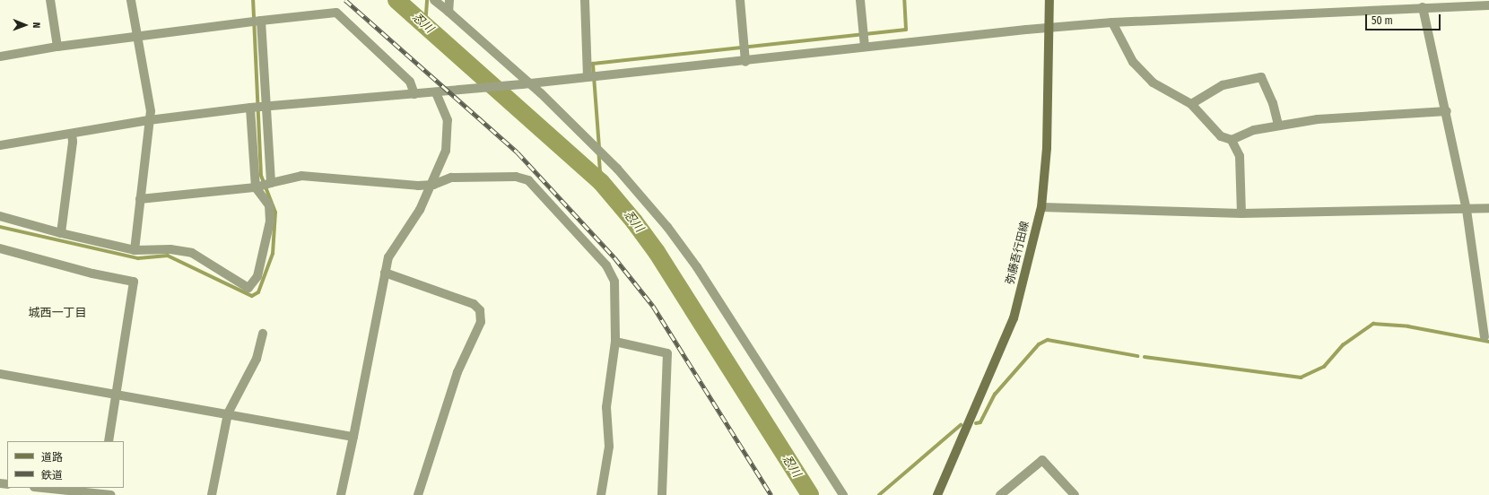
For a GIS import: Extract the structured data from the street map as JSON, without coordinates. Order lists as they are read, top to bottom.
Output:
{
  "streets": {
    "main road": ["弥藤吾行田線"]
  },
  "districts": ["城西一丁目"],
  "water": ["忍川"],
  "legend": ["道路", "鉄道"],
  "scale_bar": "50 m",
  "north": "right"
}
